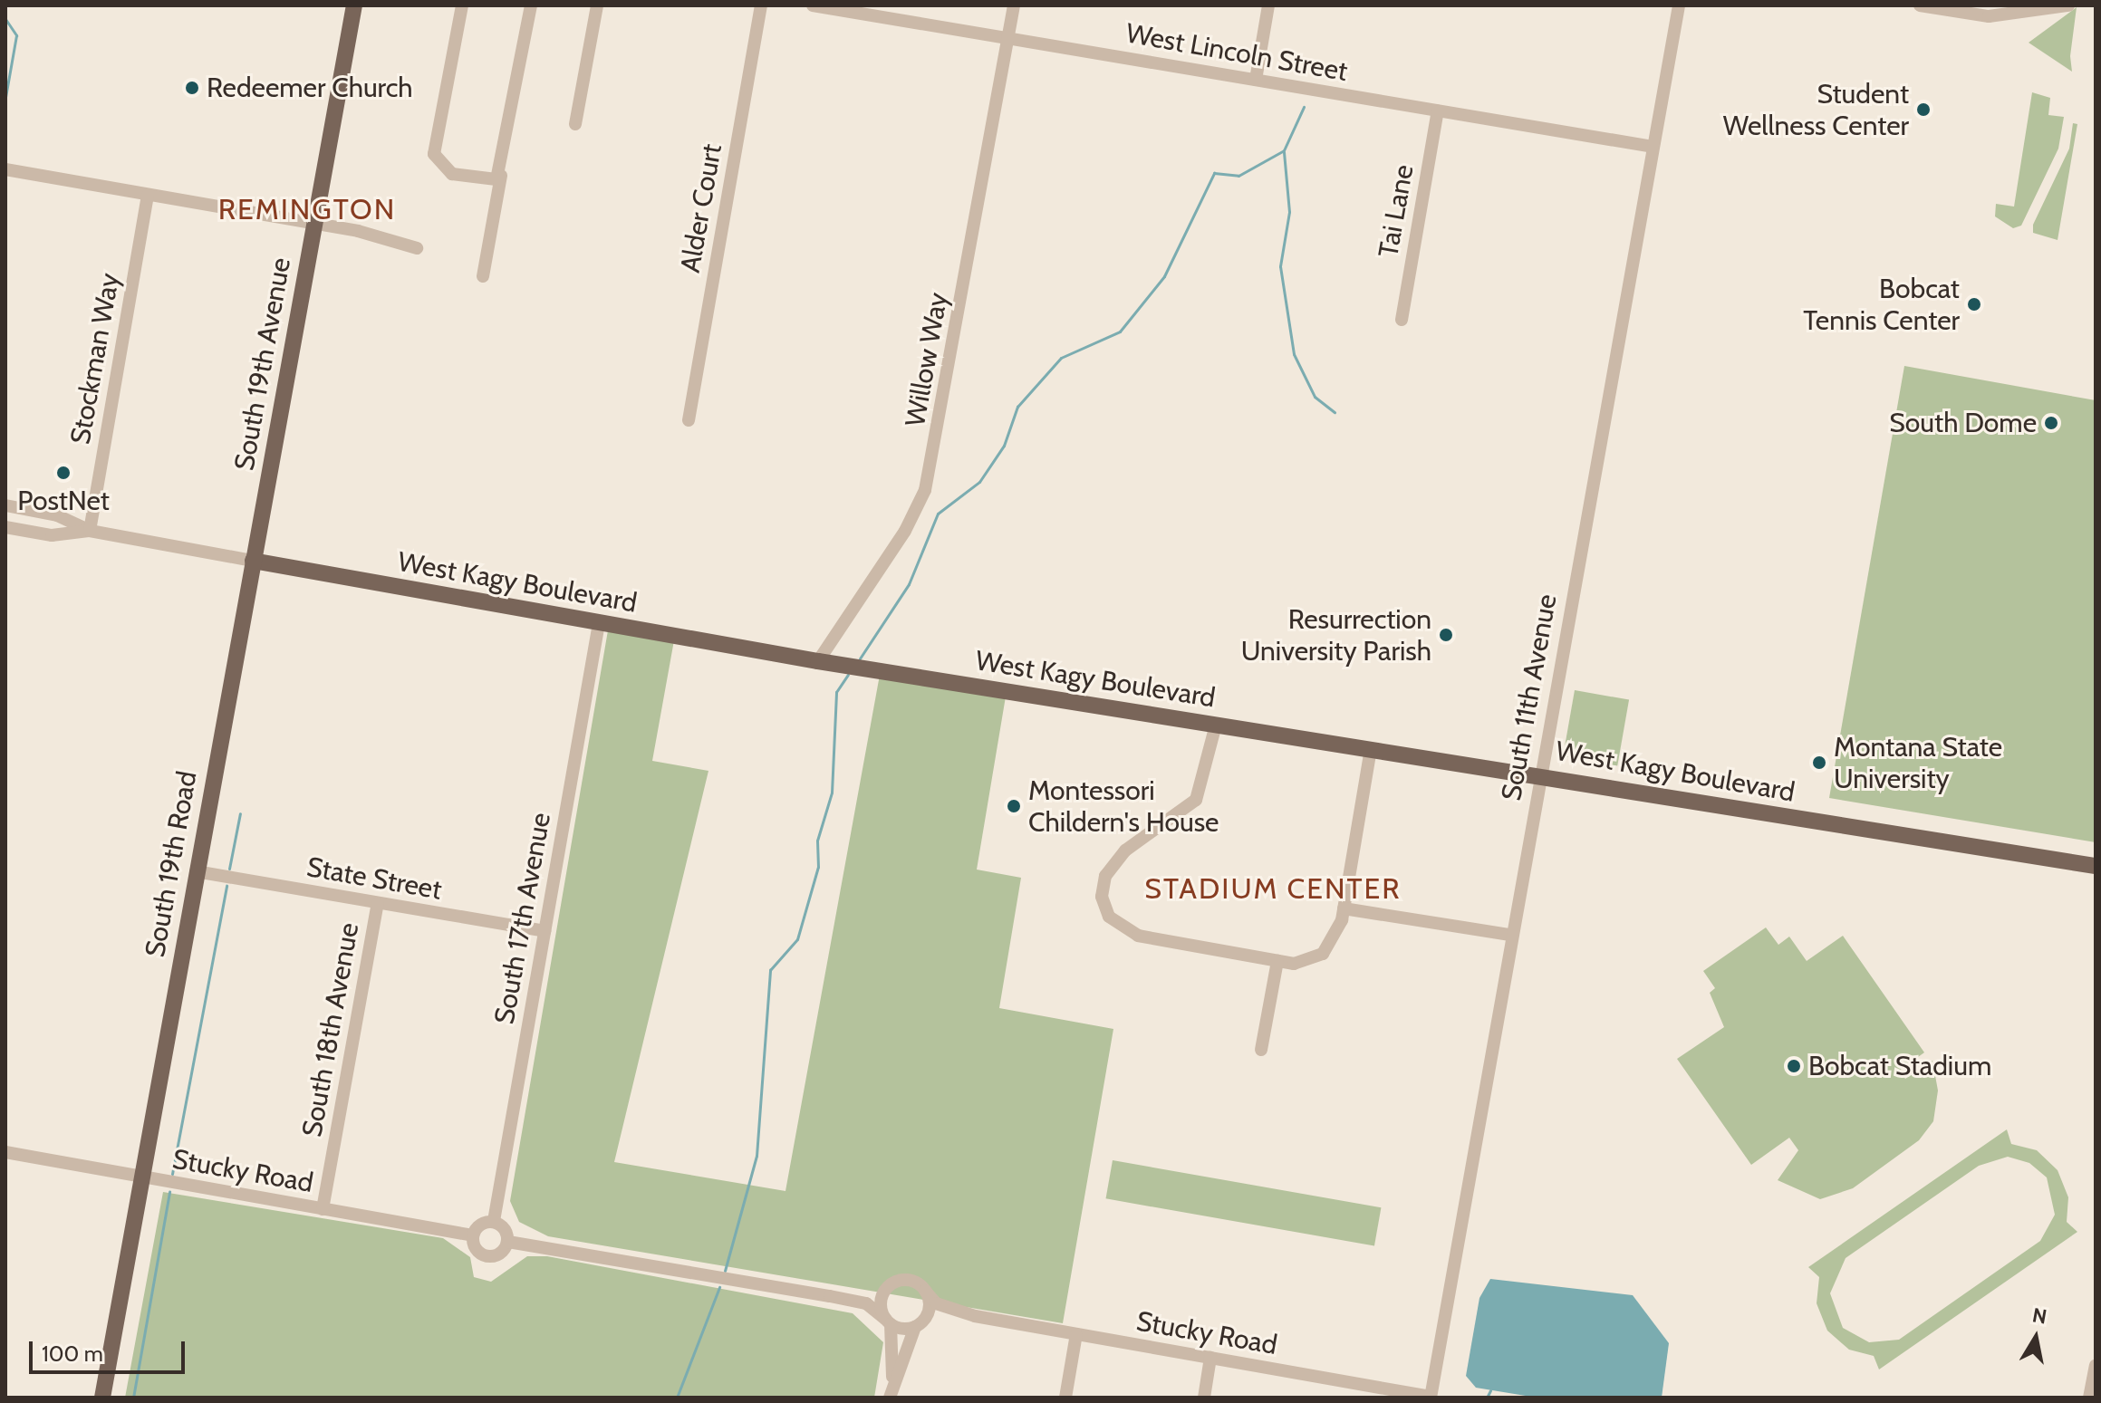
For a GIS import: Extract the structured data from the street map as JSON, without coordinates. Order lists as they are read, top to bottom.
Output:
{
  "streets": {
    "main road": ["South 19th Avenue", "West Kagy Boulevard", "South 19th Road"],
    "street": [
      "West Lincoln Street",
      "Alder Court",
      "Tai Lane",
      "Stockman Way",
      "Willow Way",
      "South 11th Avenue",
      "State Street",
      "South 17th Avenue",
      "South 18th Avenue",
      "Stucky Road"
    ]
  },
  "crossings": [
    ["West Lincoln Street", "Tai Lane"],
    ["West Lincoln Street", "Willow Way"],
    ["West Lincoln Street", "South 11th Avenue"],
    ["Stockman Way", "West Kagy Boulevard"],
    ["Willow Way", "West Kagy Boulevard"],
    ["South 19th Avenue", "West Kagy Boulevard"],
    ["South 19th Avenue", "South 19th Road"],
    ["West Kagy Boulevard", "South 11th Avenue"],
    ["West Kagy Boulevard", "South 19th Road"],
    ["West Kagy Boulevard", "South 17th Avenue"],
    ["South 11th Avenue", "Stucky Road"],
    ["South 19th Road", "State Street"],
    ["South 19th Road", "Stucky Road"],
    ["State Street", "South 17th Avenue"],
    ["State Street", "South 18th Avenue"],
    ["South 18th Avenue", "Stucky Road"]
  ],
  "districts": ["REMINGTON", "STADIUM CENTER"],
  "places": [
    "Redeemer Church",
    "Student Wellness Center",
    "Bobcat Tennis Center",
    "South Dome",
    "PostNet",
    "Resurrection University Parish",
    "Montana State University",
    "Montessori Childern's House",
    "Bobcat Stadium"
  ],
  "scale_bar": "100 m",
  "north": "top"
}
